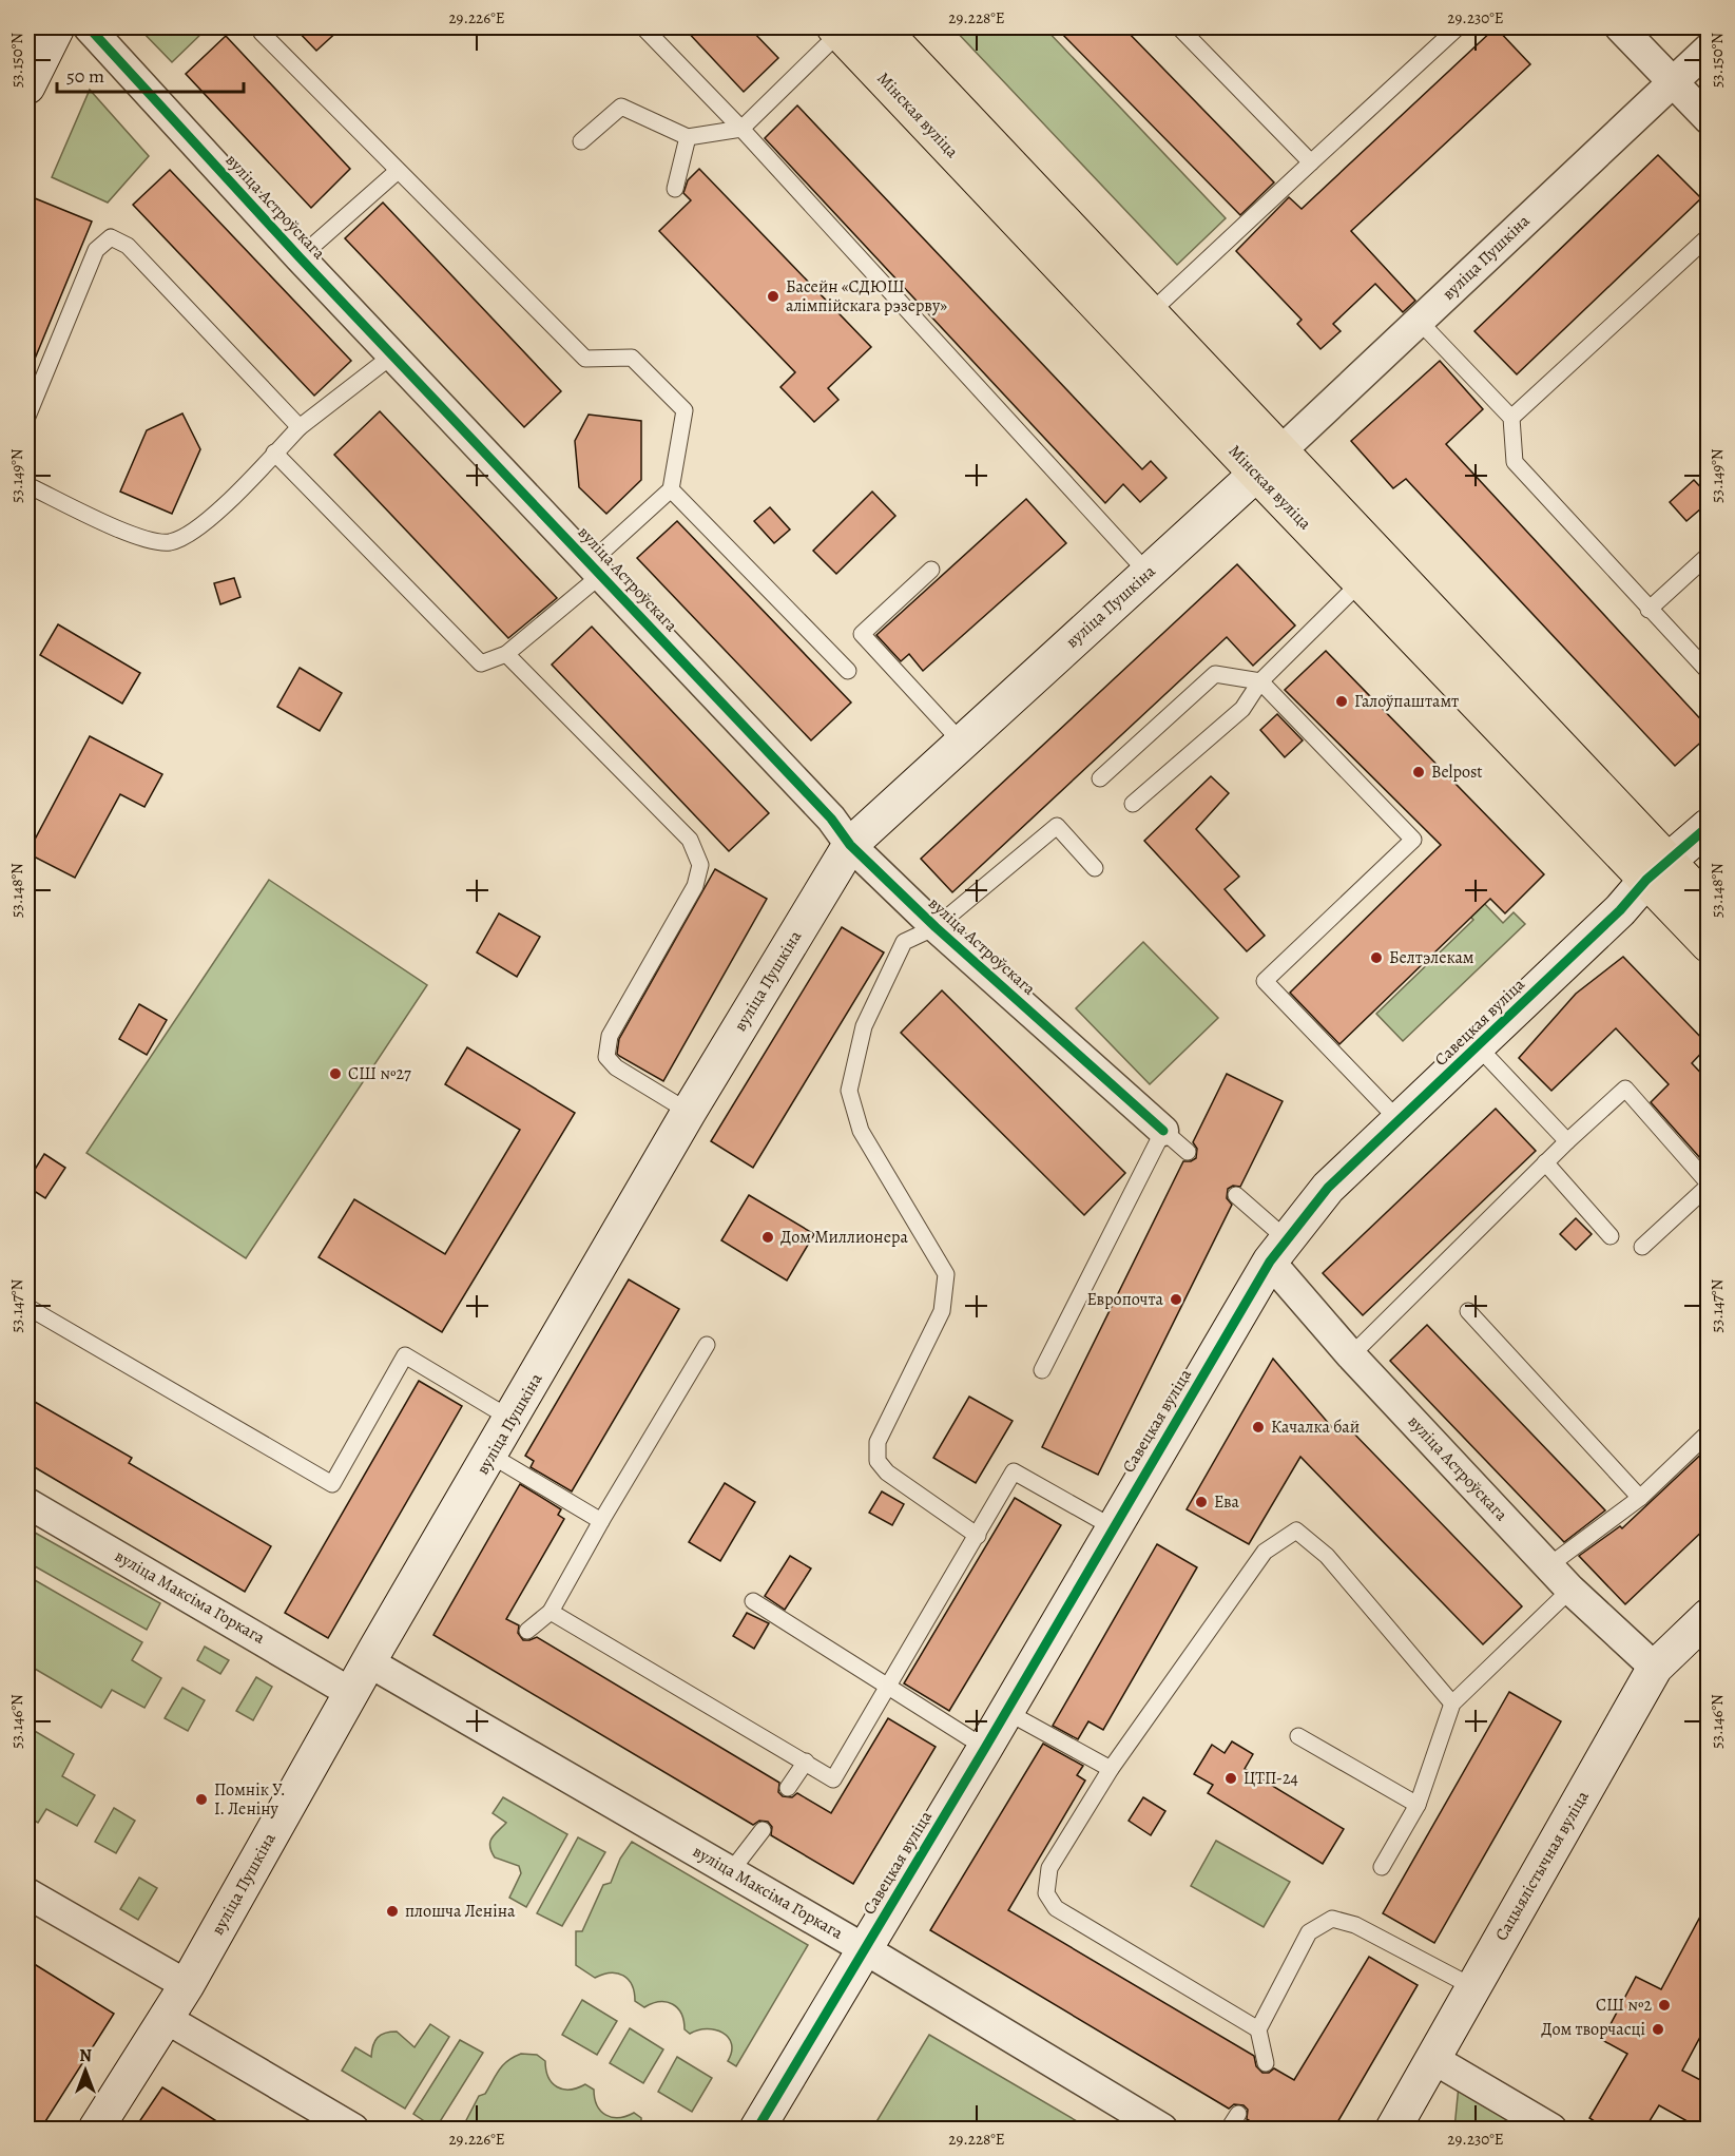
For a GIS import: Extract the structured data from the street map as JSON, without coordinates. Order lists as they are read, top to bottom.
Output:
{
  "streets": {
    "main road": ["Мінская вуліца"],
    "street": [
      "вуліца Астроўскага",
      "вуліца Пушкіна",
      "Савецкая вуліца",
      "вуліца Максіма Горкага",
      "Сацыялістычная вуліца"
    ]
  },
  "crossings": [
    ["Мінская вуліца", "вуліца Пушкіна"],
    ["Мінская вуліца", "Савецкая вуліца"],
    ["вуліца Астроўскага", "вуліца Пушкіна"],
    ["вуліца Астроўскага", "Савецкая вуліца"],
    ["вуліца Астроўскага", "Сацыялістычная вуліца"],
    ["вуліца Пушкіна", "вуліца Максіма Горкага"],
    ["Савецкая вуліца", "вуліца Максіма Горкага"]
  ],
  "places": [
    "Басейн «СДЮШ алімпійскага рэзерву»",
    "Галоўпаштамт",
    "Belpost",
    "Белтэлекам",
    "СШ №27",
    "Дом Миллионера",
    "Европочта",
    "Качалка бай",
    "Ева",
    "ЦТП-24",
    "Помнік У. І. Леніну",
    "плошча Леніна",
    "СШ №2",
    "Дом творчасці"
  ],
  "scale_bar": "50 m",
  "north": "top",
  "coordinates": [
    "29.226°E",
    "29.228°E",
    "29.230°E",
    "53.150°N",
    "53.149°N",
    "53.148°N",
    "53.147°N",
    "53.146°N"
  ]
}
